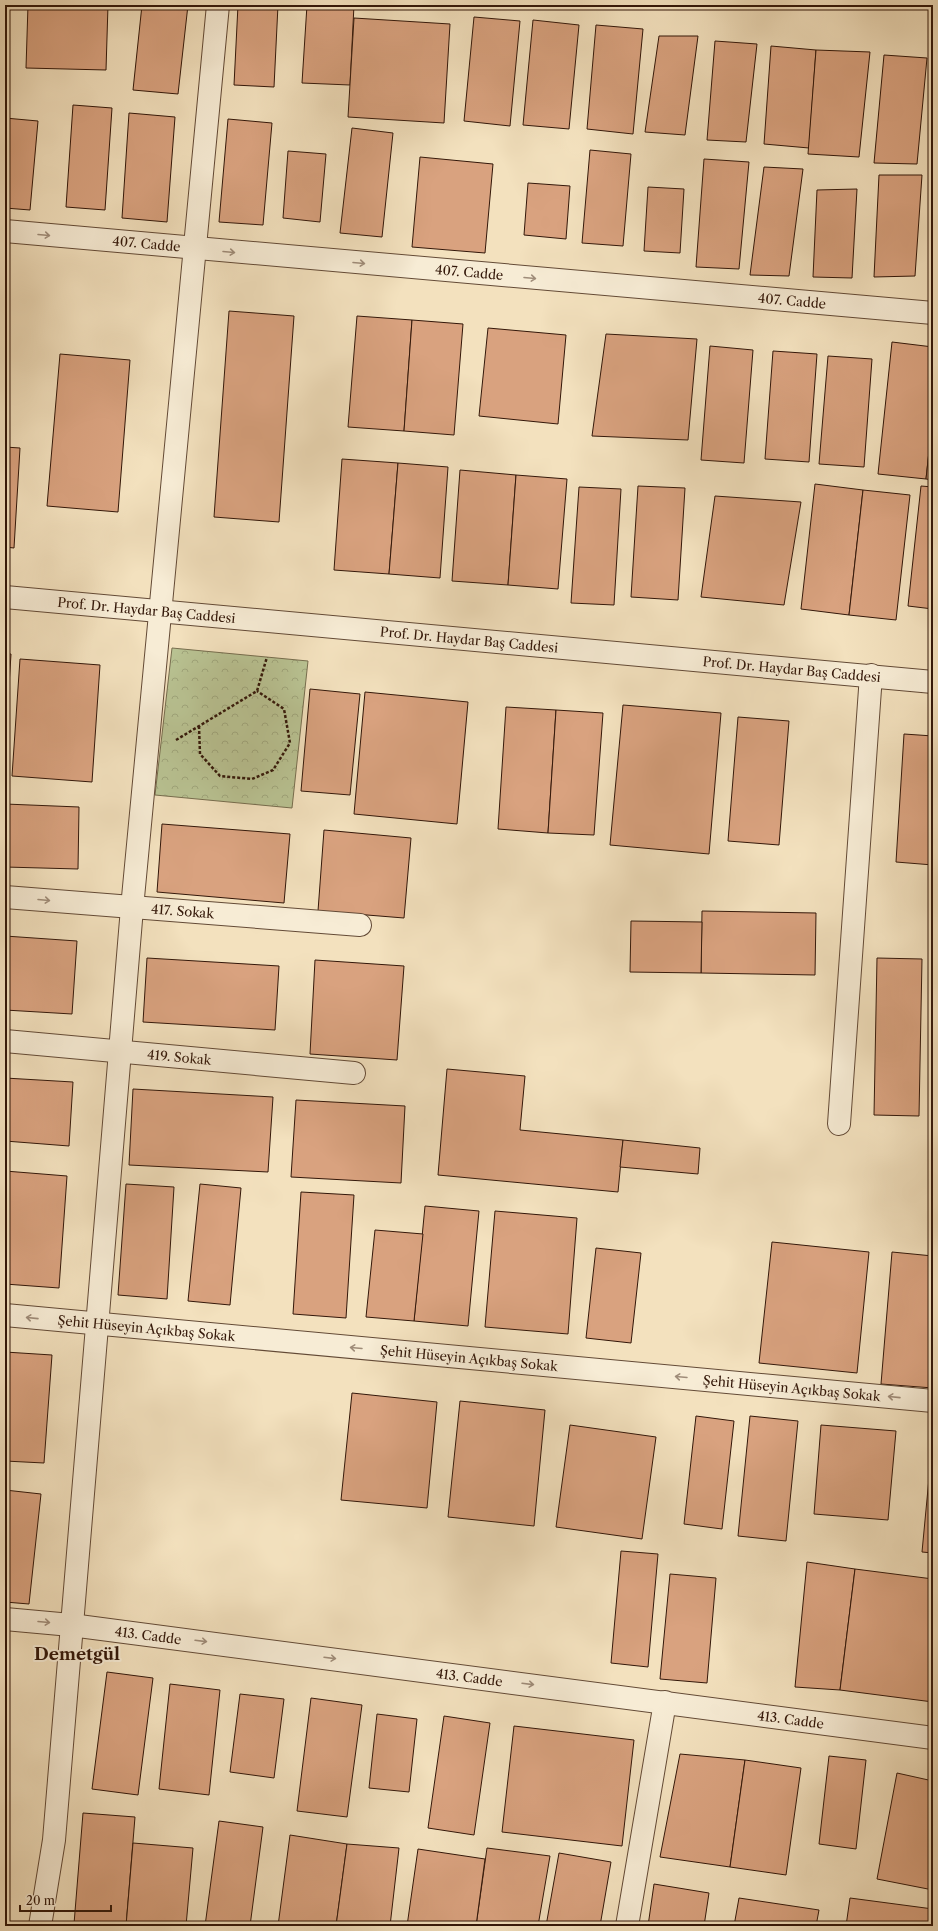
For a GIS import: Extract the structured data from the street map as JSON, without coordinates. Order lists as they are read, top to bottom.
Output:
{
  "streets": {
    "street": [
      "407. Cadde",
      "Prof. Dr. Haydar Baş Caddesi",
      "417. Sokak",
      "419. Sokak",
      "Şehit Hüseyin Açıkbaş Sokak",
      "413. Cadde"
    ]
  },
  "one_way": [
    "407. Cadde",
    "417. Sokak",
    "Şehit Hüseyin Açıkbaş Sokak",
    "413. Cadde"
  ],
  "districts": ["Demetgül"],
  "scale_bar": "20 m"
}
